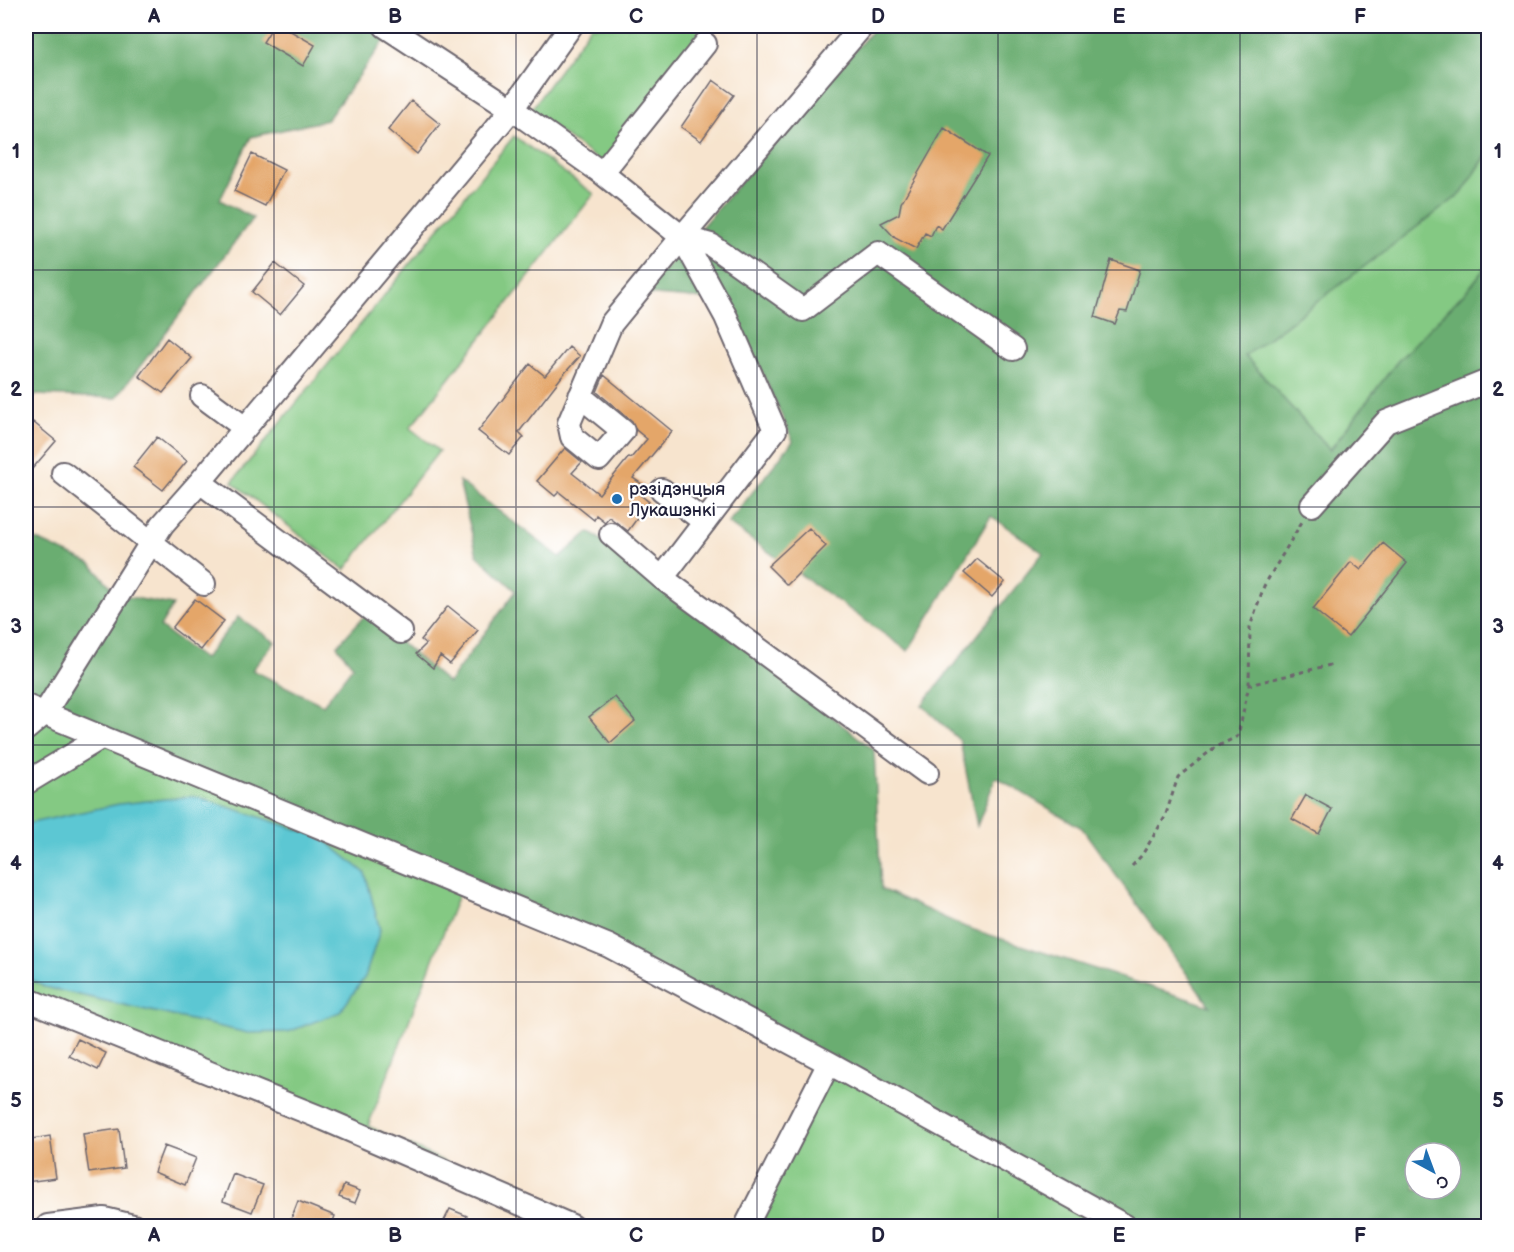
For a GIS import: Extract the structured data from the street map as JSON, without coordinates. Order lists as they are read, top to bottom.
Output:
{
  "places": ["рэзідэнцыя Лукашэнкі"],
  "north": "bottom right",
  "grid": {
    "columns": [
      "A",
      "B",
      "C",
      "D",
      "E",
      "F"
    ],
    "rows": [
      "1",
      "2",
      "3",
      "4",
      "5"
    ]
  }
}
